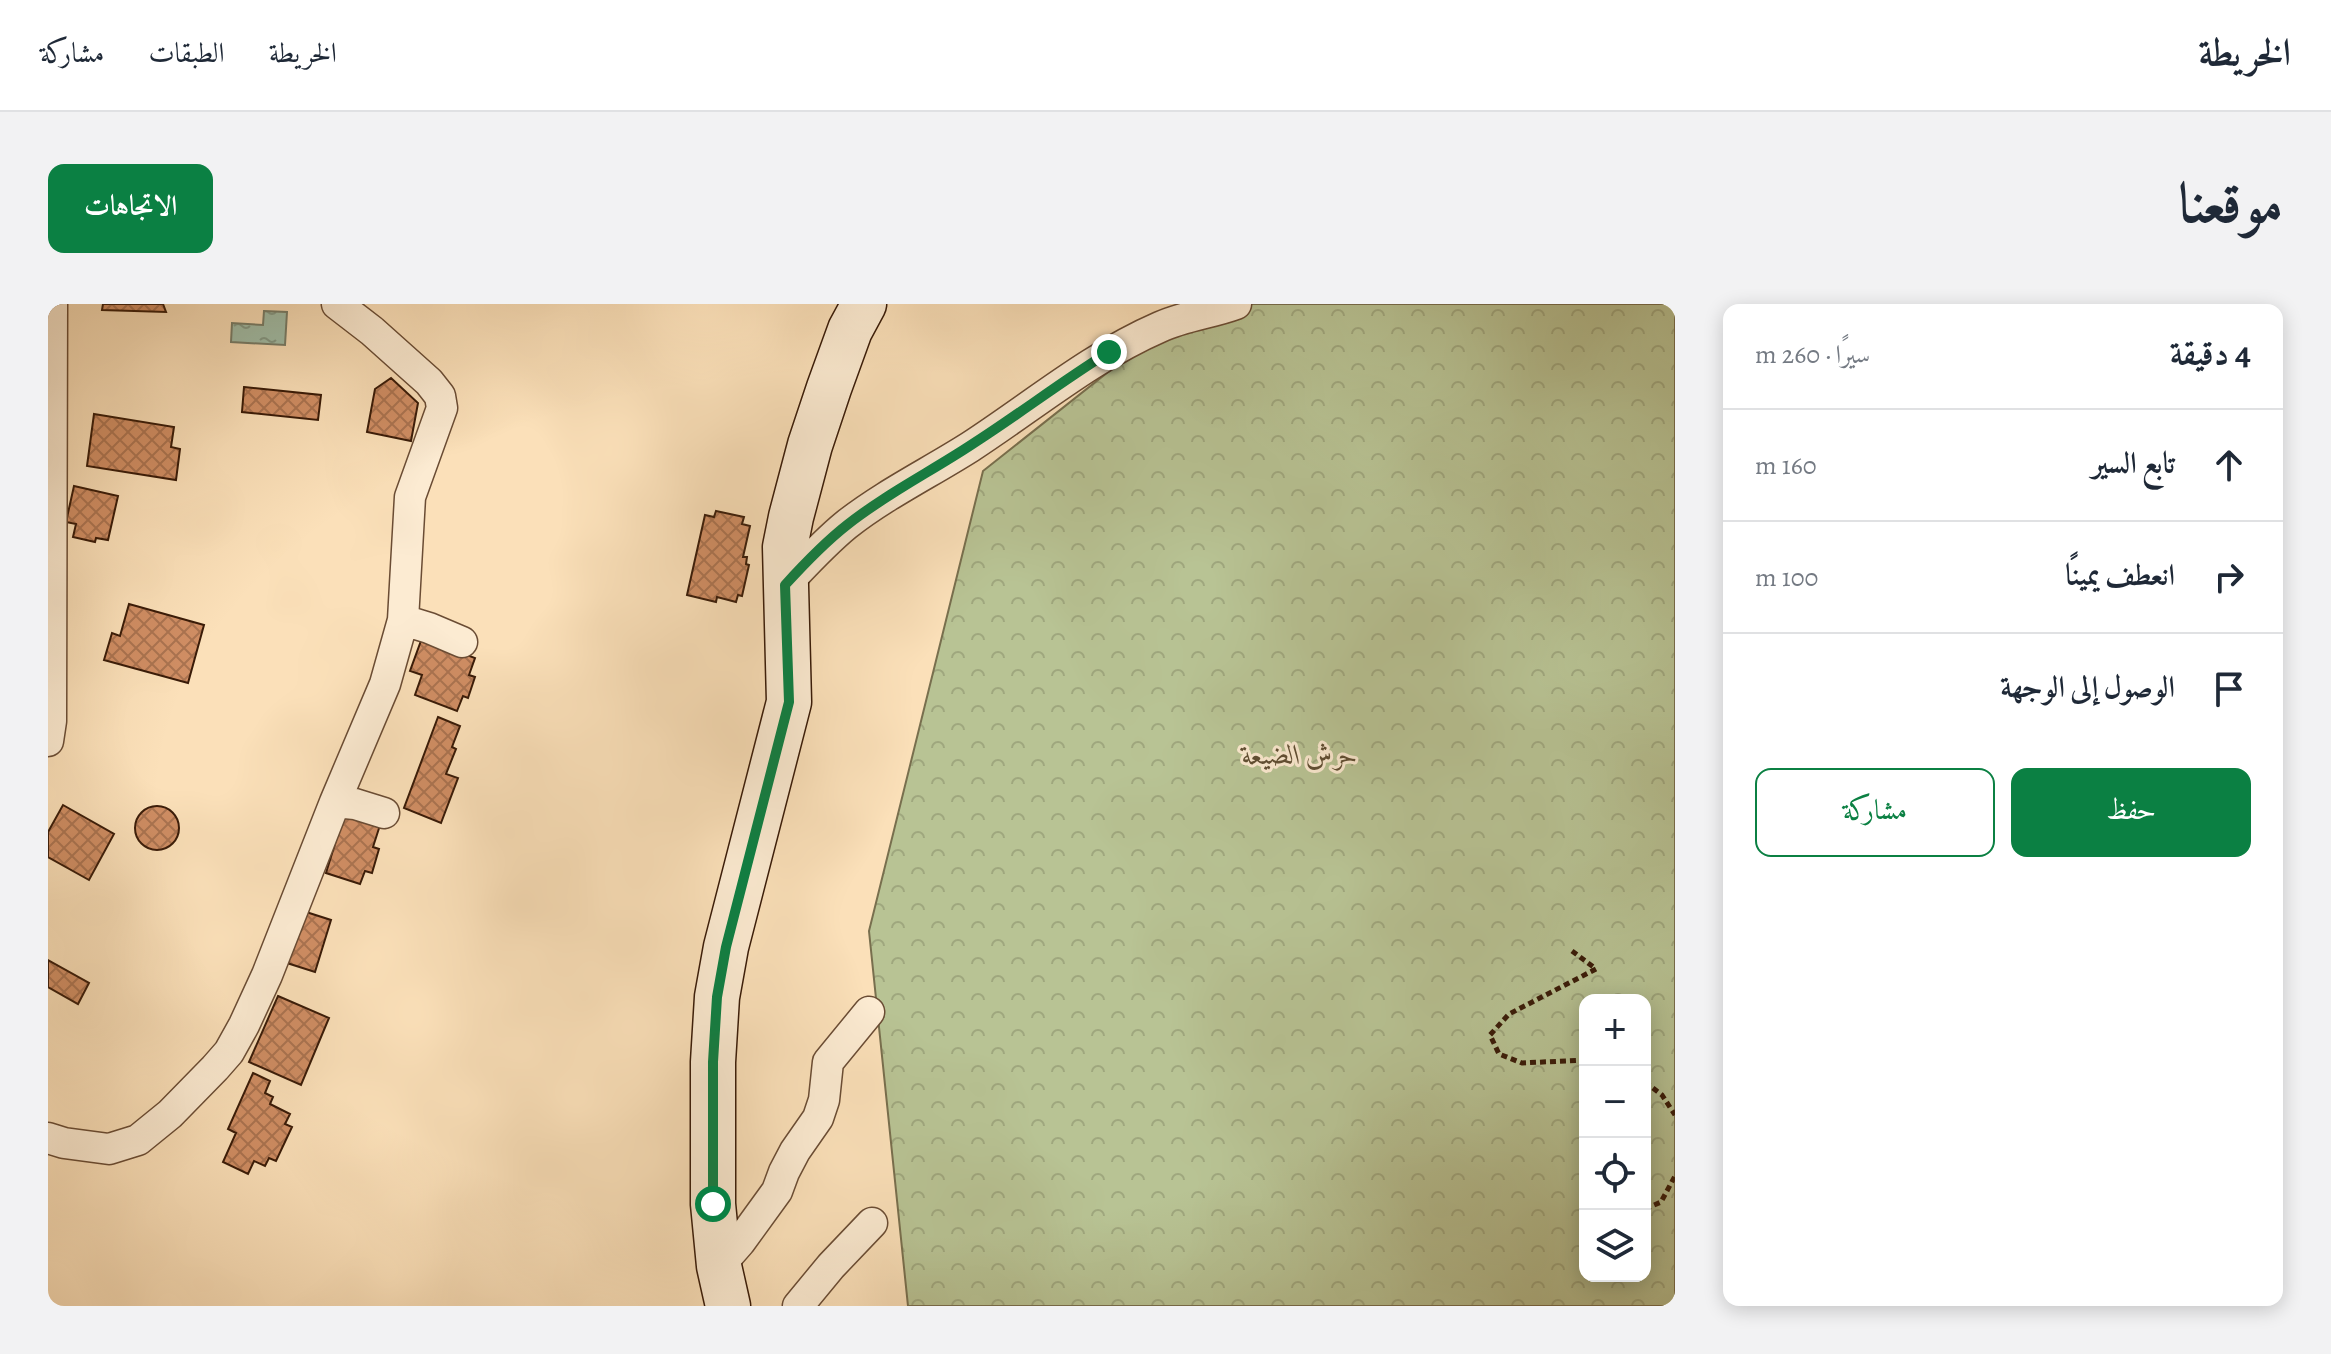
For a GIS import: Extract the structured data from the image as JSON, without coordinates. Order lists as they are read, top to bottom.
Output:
{
  "parks": ["حرش الضيعة"],
  "page": {
    "header": "الخريطة",
    "nav": ["الخريطة", "الطبقات", "مشاركة"],
    "title": "موقعنا",
    "buttons": [
      "الاتجاهات",
      ["حفظ", "مشاركة"]
    ],
    "heading": ["4 دقيقة", "سيرًا · 260 m"],
    "list": [
      ["تابع السير", "160 m"],
      ["انعطف يمينًا", "100 m"],
      "الوصول إلى الوجهة"
    ],
    "map_buttons": ["+", "−"]
  }
}
